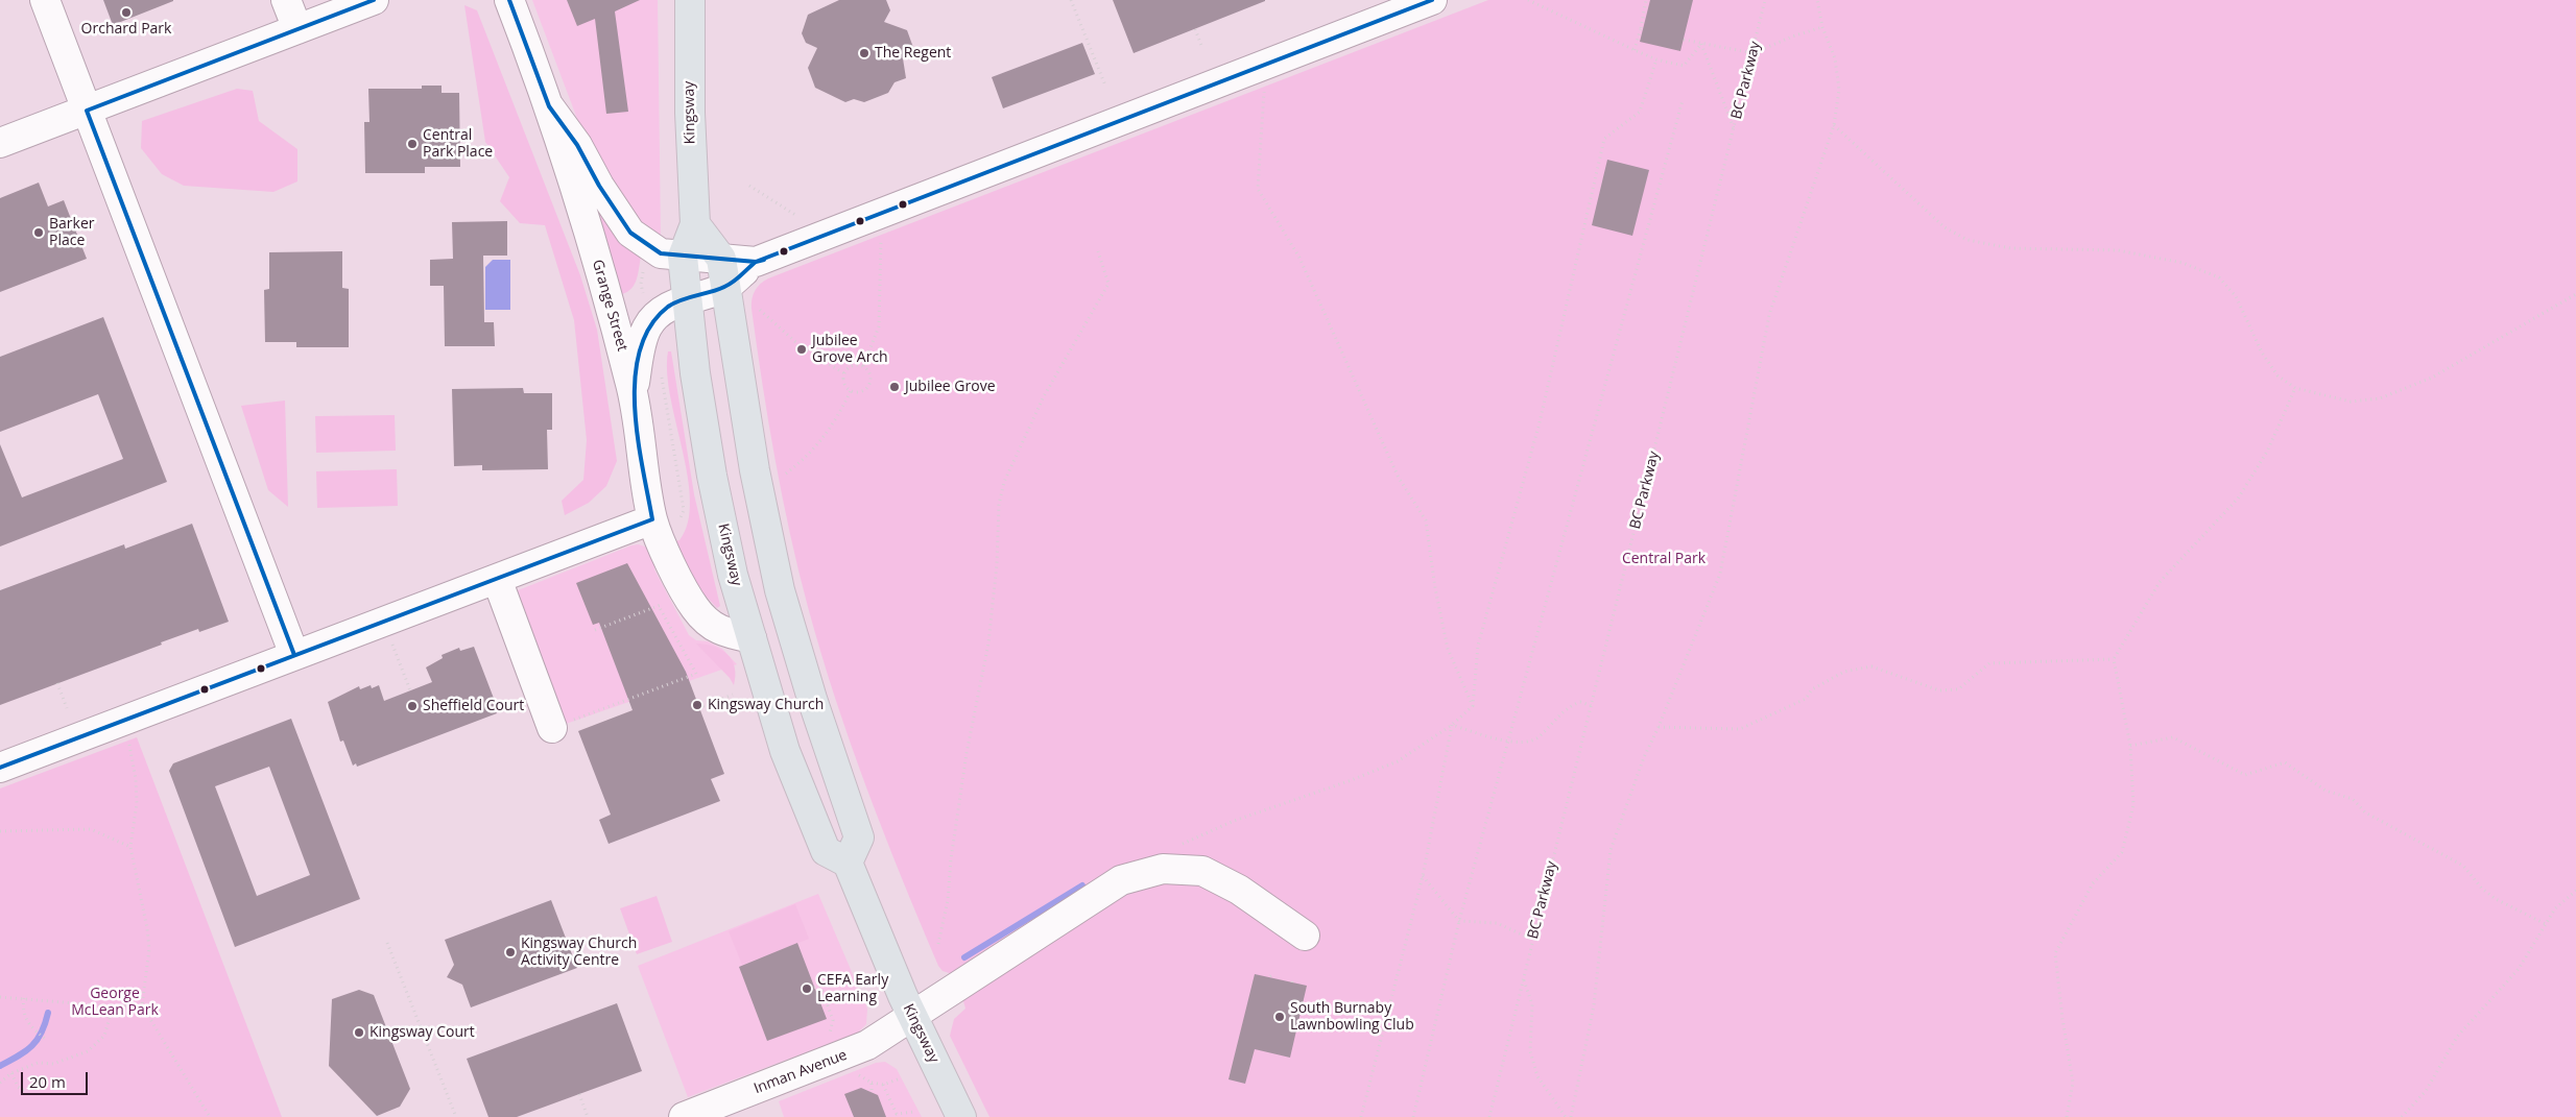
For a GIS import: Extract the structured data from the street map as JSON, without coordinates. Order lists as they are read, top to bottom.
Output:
{
  "streets": {
    "main road": ["Kingsway"],
    "street": ["Grange Street", "Inman Avenue"],
    "path": ["BC Parkway"]
  },
  "crossings": [
    ["Kingsway", "Grange Street"],
    ["Kingsway", "Inman Avenue"]
  ],
  "parks": ["Central Park", "George McLean Park"],
  "places": [
    "Orchard Park",
    "The Regent",
    "Central Park Place",
    "Barker Place",
    "Jubilee Grove Arch",
    "Jubilee Grove",
    "Kingsway Church",
    "Sheffield Court",
    "Kingsway Church Activity Centre",
    "CEFA Early Learning",
    "South Burnaby Lawnbowling Club",
    "Kingsway Court"
  ],
  "scale_bar": "20 m"
}
